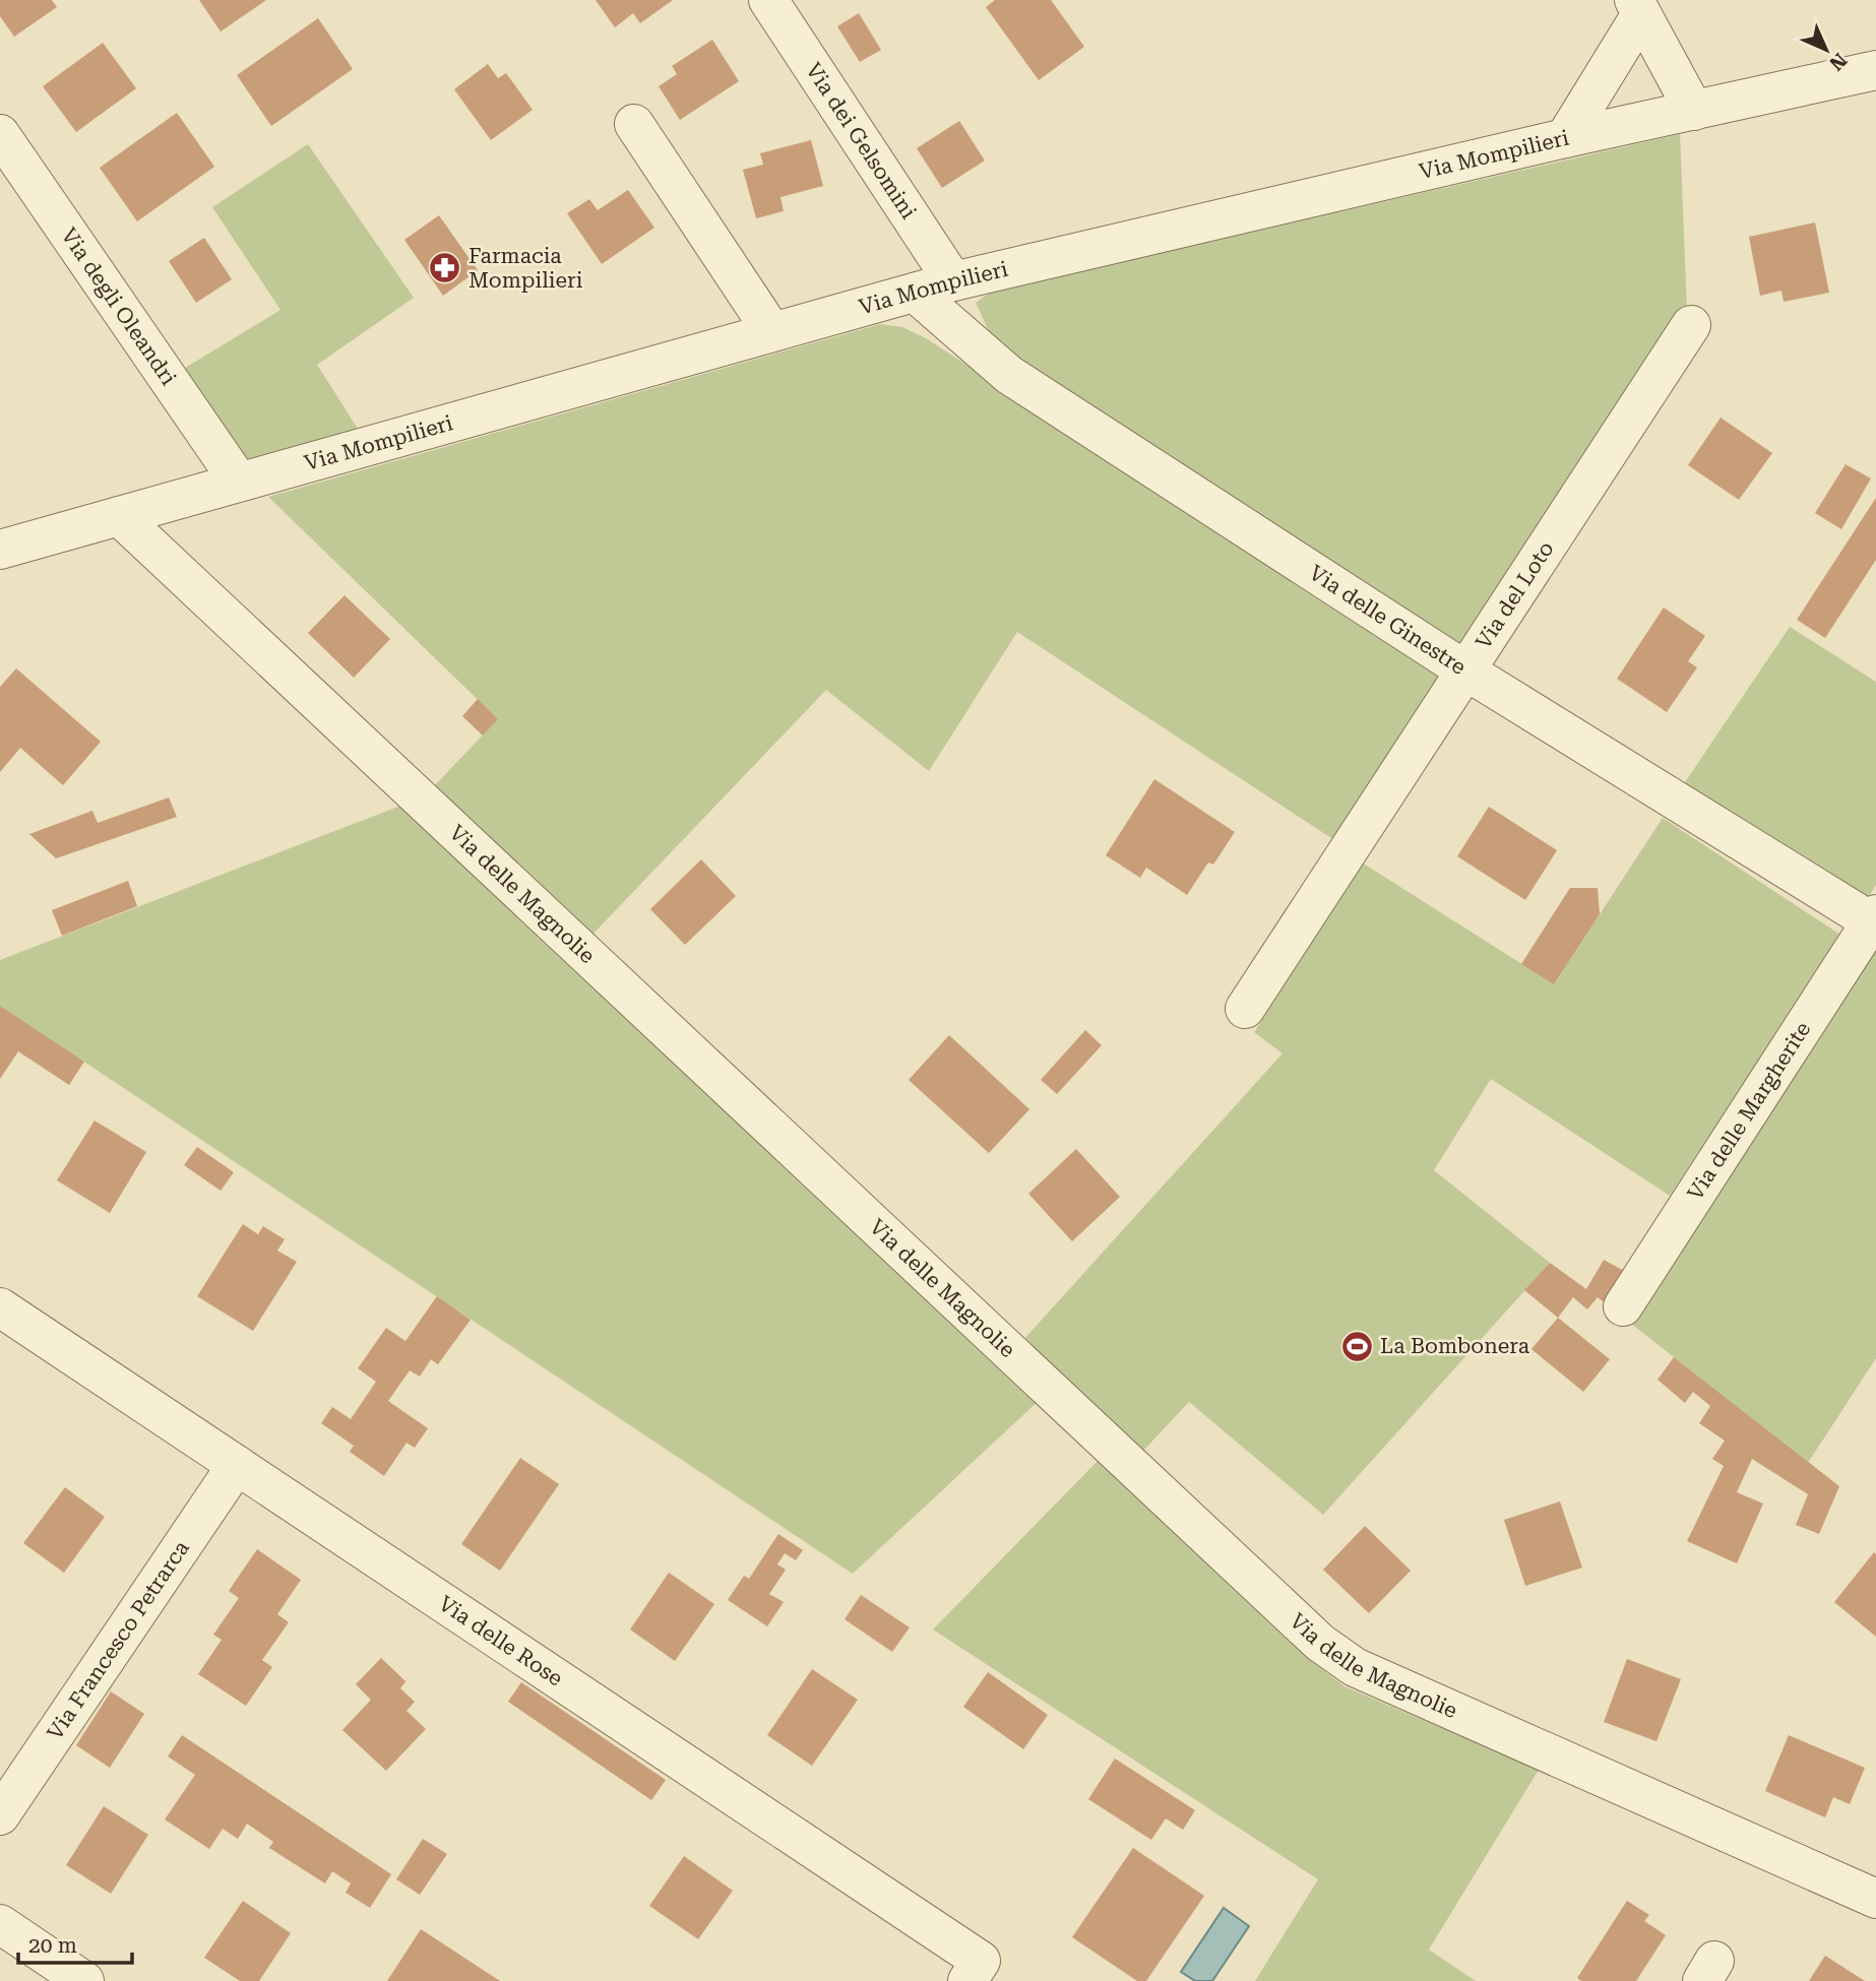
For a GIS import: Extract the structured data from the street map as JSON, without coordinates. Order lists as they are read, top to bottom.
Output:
{
  "streets": {
    "street": [
      "Via dei Gelsomini",
      "Via Mompilieri",
      "Via degli Oleandri",
      "Via del Loto",
      "Via delle Ginestre",
      "Via delle Magnolie",
      "Via delle Margherite",
      "Via Francesco Petrarca",
      "Via delle Rose"
    ]
  },
  "crossings": [
    ["Via dei Gelsomini", "Via Mompilieri"],
    ["Via Mompilieri", "Via degli Oleandri"],
    ["Via Mompilieri", "Via delle Ginestre"],
    ["Via Mompilieri", "Via delle Magnolie"],
    ["Via del Loto", "Via delle Ginestre"],
    ["Via delle Ginestre", "Via delle Margherite"],
    ["Via Francesco Petrarca", "Via delle Rose"]
  ],
  "places": {
    "pharmacy": ["Farmacia Mompilieri"],
    "sports": ["La Bombonera"]
  },
  "scale_bar": "20 m",
  "north": "bottom right"
}
